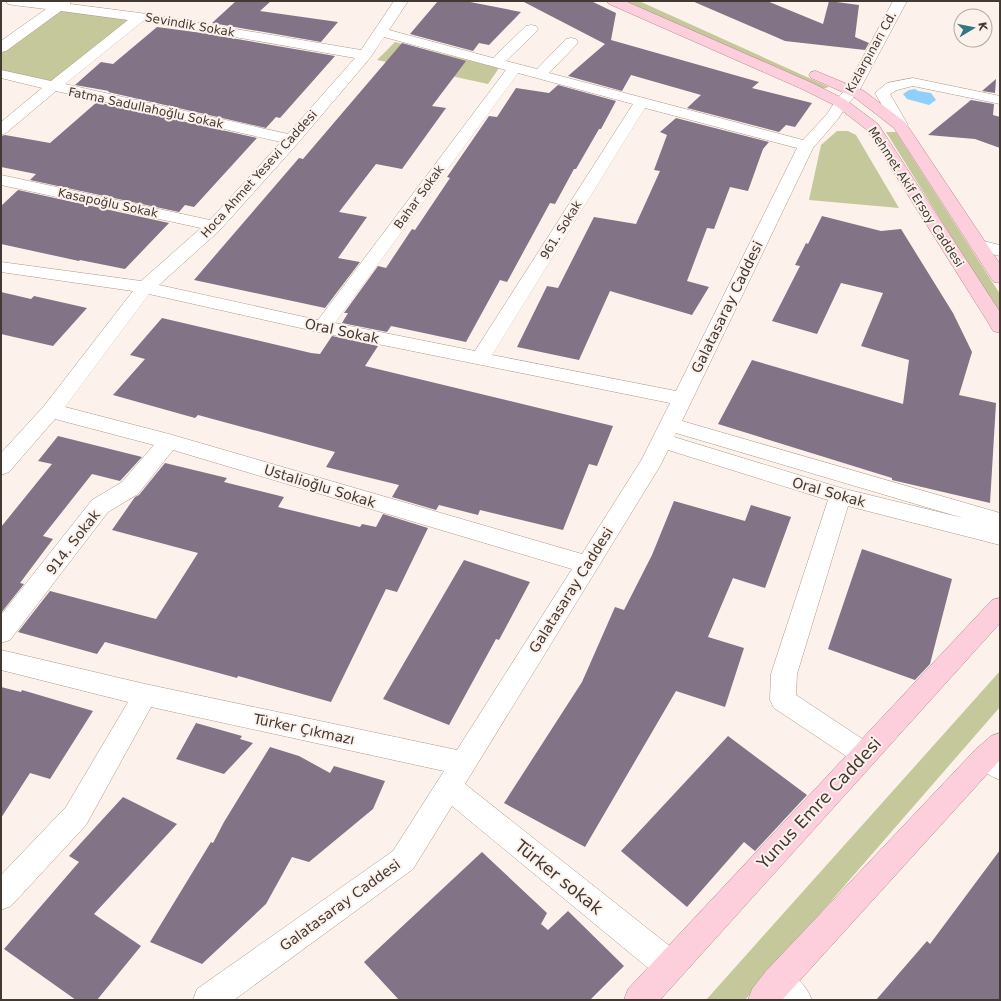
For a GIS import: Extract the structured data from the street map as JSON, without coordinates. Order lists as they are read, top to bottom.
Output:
{
  "streets": {
    "main road": ["Mehmet Akif Ersoy Caddesi", "Yunus Emre Caddesi"],
    "street": [
      "Sevindik Sokak",
      "Kızlarpınarı Cd.",
      "Fatma Sadullahoğlu Sokak",
      "Hoca Ahmet Yesevi Caddesi",
      "Bahar Sokak",
      "Kasapoğlu Sokak",
      "961. Sokak",
      "Galatasaray Caddesi",
      "Oral Sokak",
      "Ustalioğlu Sokak",
      "914. Sokak",
      "Türker Çıkmazı",
      "Türker sokak"
    ]
  },
  "crossings": [
    ["Sevindik Sokak", "Hoca Ahmet Yesevi Caddesi"],
    ["Kızlarpınarı Cd.", "Mehmet Akif Ersoy Caddesi"],
    ["Kızlarpınarı Cd.", "Galatasaray Caddesi"],
    ["Fatma Sadullahoğlu Sokak", "Hoca Ahmet Yesevi Caddesi"],
    ["Hoca Ahmet Yesevi Caddesi", "Kasapoğlu Sokak"],
    ["Hoca Ahmet Yesevi Caddesi", "Oral Sokak"],
    ["Hoca Ahmet Yesevi Caddesi", "Ustalioğlu Sokak"],
    ["Bahar Sokak", "Oral Sokak"],
    ["Mehmet Akif Ersoy Caddesi", "Galatasaray Caddesi"],
    ["961. Sokak", "Oral Sokak"],
    ["Galatasaray Caddesi", "Oral Sokak"],
    ["Galatasaray Caddesi", "Ustalioğlu Sokak"],
    ["Galatasaray Caddesi", "Türker Çıkmazı"],
    ["Galatasaray Caddesi", "Türker sokak"],
    ["Ustalioğlu Sokak", "914. Sokak"],
    ["Yunus Emre Caddesi", "Türker sokak"]
  ],
  "north": "right"
}
